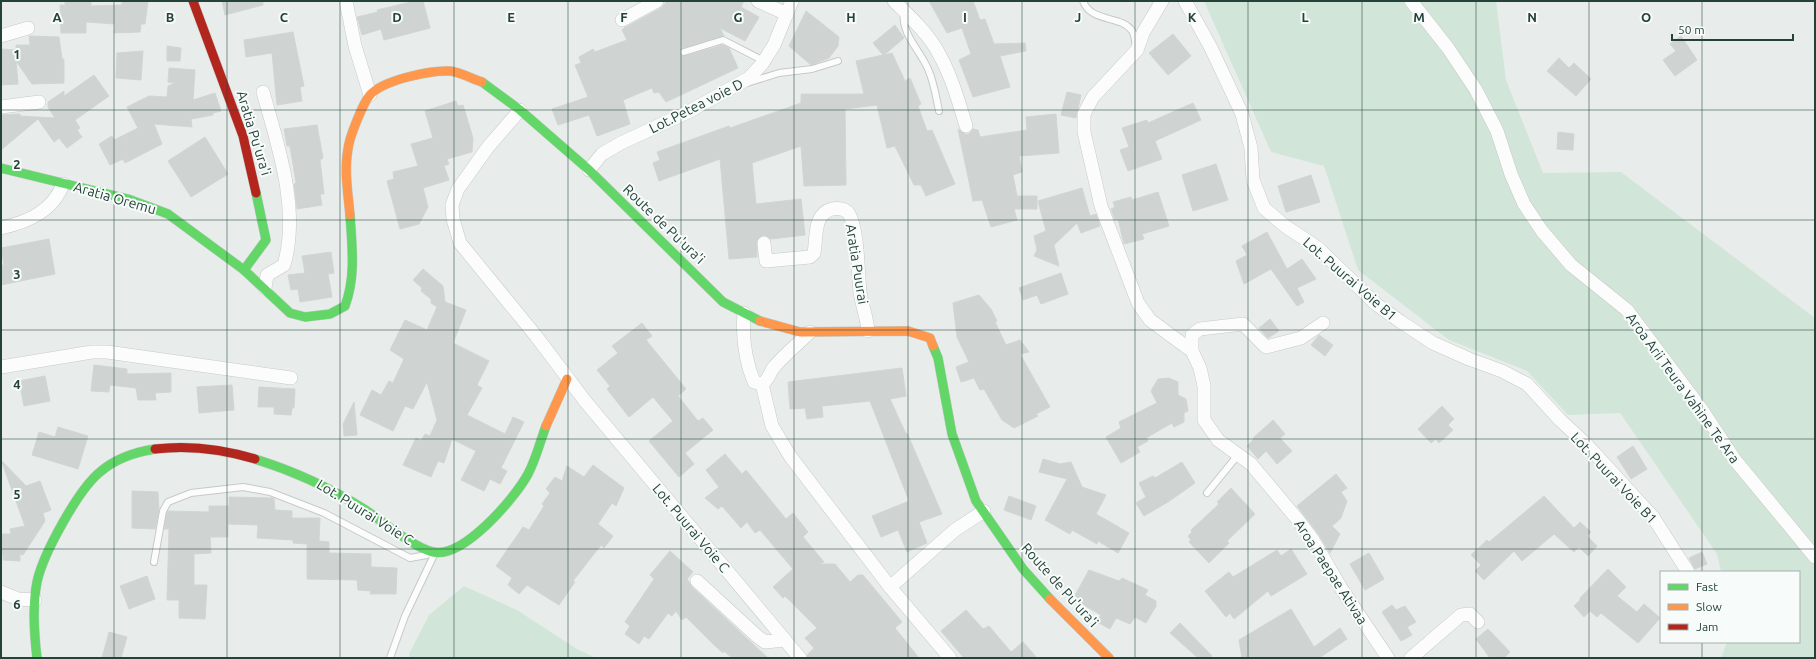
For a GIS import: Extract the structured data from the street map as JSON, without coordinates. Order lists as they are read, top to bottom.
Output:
{
  "streets": {
    "main road": [
      "Aratia Pu'ura'i",
      "Aratia Oremu",
      "Route de Pu'ura'i",
      "Lot. Puurai Voie C"
    ],
    "street": [
      "Lot.Petea voie D",
      "Aratia Puurai",
      "Lot. Puurai Voie B1",
      "Aroa Arii Teura Vahine Te Ara",
      "Aroa Paepae Ativaa"
    ]
  },
  "crossings": [
    ["Lot.Petea voie D", "Route de Pu'ura'i"],
    ["Aratia Pu'ura'i", "Aratia Oremu"],
    ["Route de Pu'ura'i", "Aratia Puurai"],
    ["Route de Pu'ura'i", "Lot. Puurai Voie C"]
  ],
  "legend": ["Fast", "Slow", "Jam"],
  "scale_bar": "50 m",
  "grid": {
    "columns": [
      "A",
      "B",
      "C",
      "D",
      "E",
      "F",
      "G",
      "H",
      "I",
      "J",
      "K",
      "L",
      "M",
      "N",
      "O"
    ],
    "rows": [
      "1",
      "2",
      "3",
      "4",
      "5",
      "6"
    ]
  }
}
